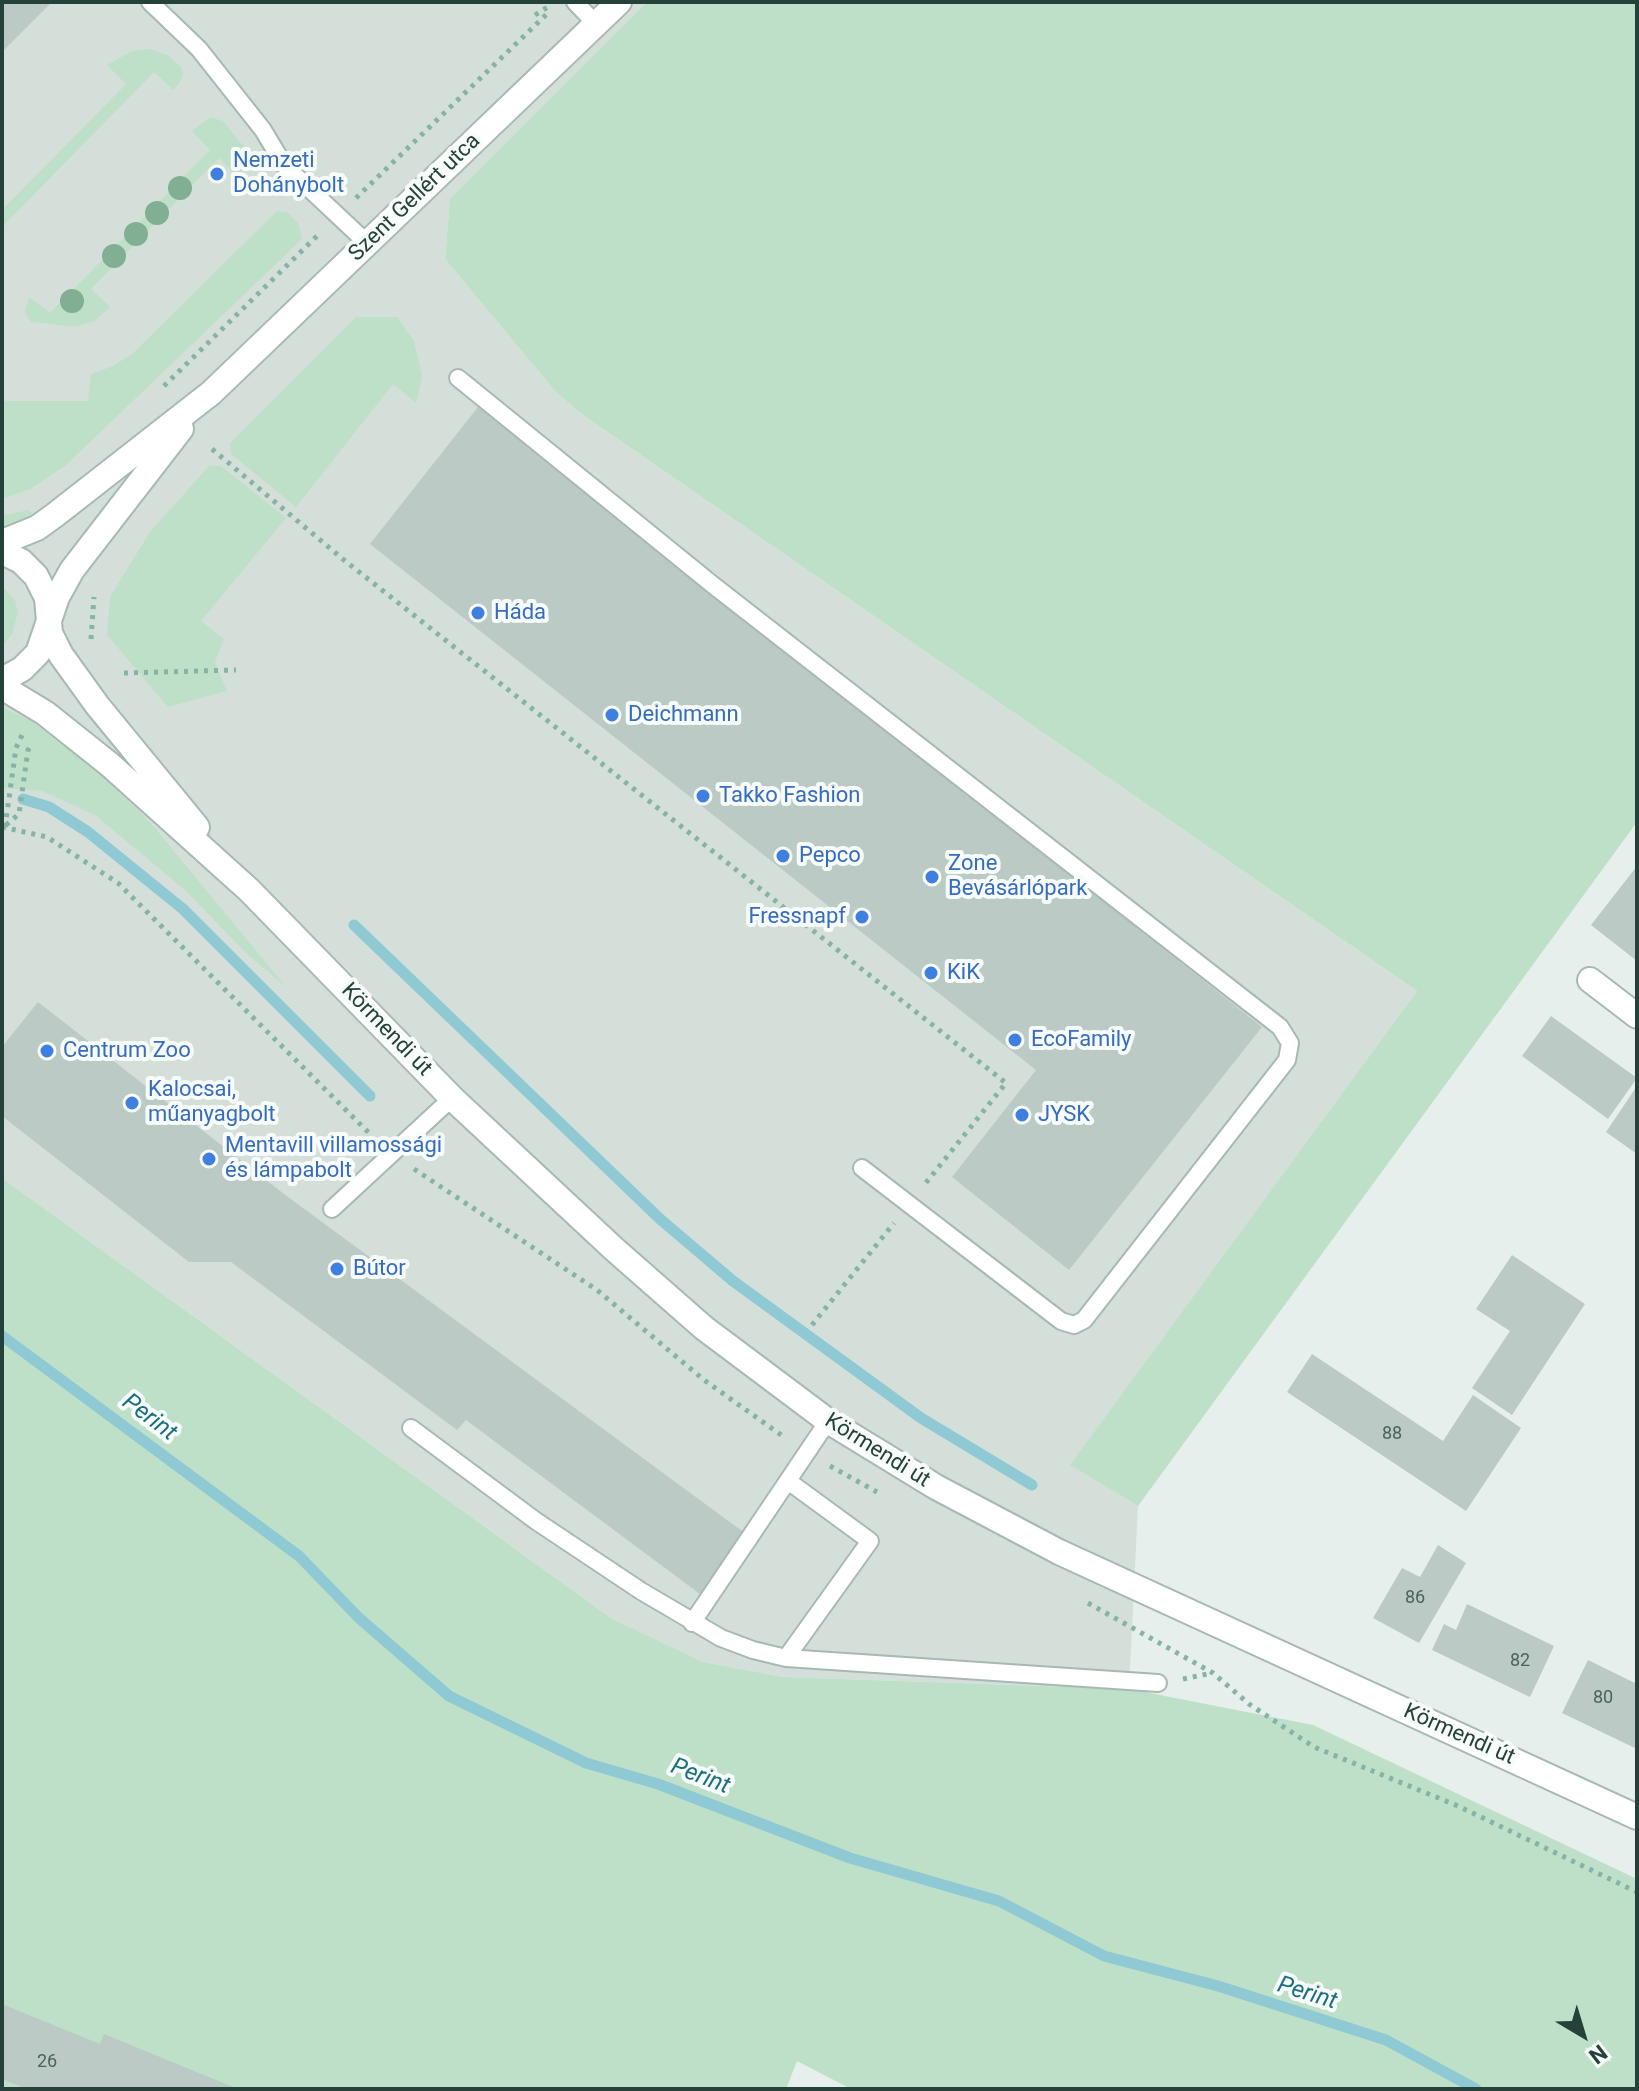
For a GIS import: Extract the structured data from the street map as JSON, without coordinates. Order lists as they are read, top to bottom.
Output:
{
  "streets": {
    "street": ["Szent Gellért utca", "Körmendi út"]
  },
  "crossings": [
    ["Szent Gellért utca", "Körmendi út"]
  ],
  "water": ["Perint"],
  "places": [
    "Nemzeti Dohánybolt",
    "Háda",
    "Deichmann",
    "Takko Fashion",
    "Pepco",
    "Zone Bevásárlópark",
    "Fressnapf",
    "KiK",
    "EcoFamily",
    "Centrum Zoo",
    "Kalocsai, műanyagbolt",
    "JYSK",
    "Mentavill villamossági és lámpabolt",
    "Bútor"
  ],
  "house_numbers": [
    "88",
    "86",
    "82",
    "80",
    "26"
  ],
  "north": "bottom right"
}
